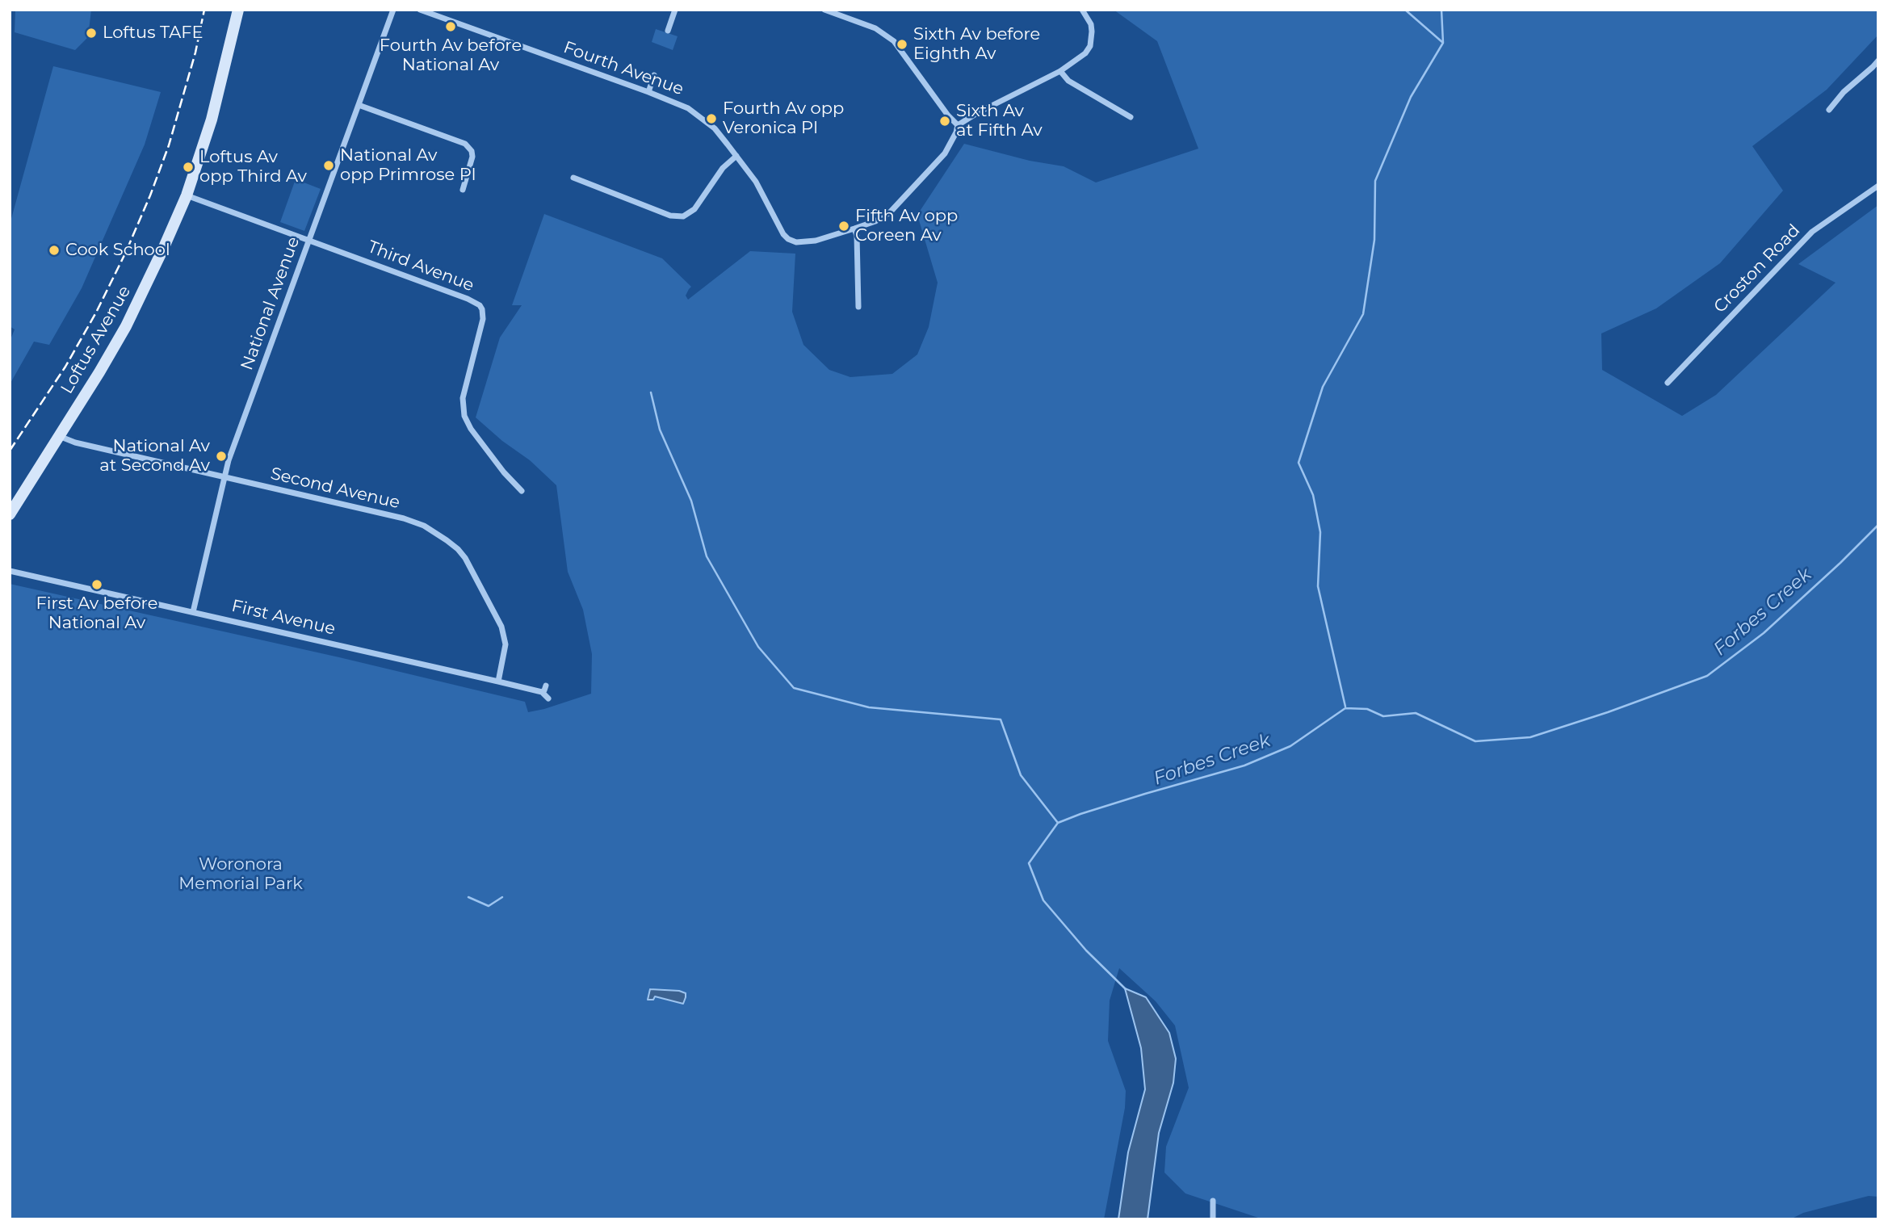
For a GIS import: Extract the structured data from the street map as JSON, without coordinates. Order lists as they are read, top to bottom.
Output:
{
  "streets": {
    "street": [
      "Fourth Avenue",
      "Third Avenue",
      "Croston Road",
      "National Avenue",
      "Loftus Avenue",
      "Second Avenue",
      "First Avenue"
    ]
  },
  "crossings": [
    ["Third Avenue", "National Avenue"],
    ["Third Avenue", "Loftus Avenue"],
    ["National Avenue", "Second Avenue"],
    ["National Avenue", "First Avenue"],
    ["Loftus Avenue", "Second Avenue"],
    ["Second Avenue", "First Avenue"]
  ],
  "water": ["Forbes Creek"],
  "parks": ["Woronora Memorial Park"],
  "places": [
    "Fourth Av before National Av",
    "Loftus TAFE",
    "Sixth Av before Eighth Av",
    "Fourth Av opp Veronica Pl",
    "Sixth Av at Fifth Av",
    "National Av opp Primrose Pl",
    "Loftus Av opp Third Av",
    "Fifth Av opp Coreen Av",
    "Cook School",
    "National Av at Second Av",
    "First Av before National Av"
  ]
}
